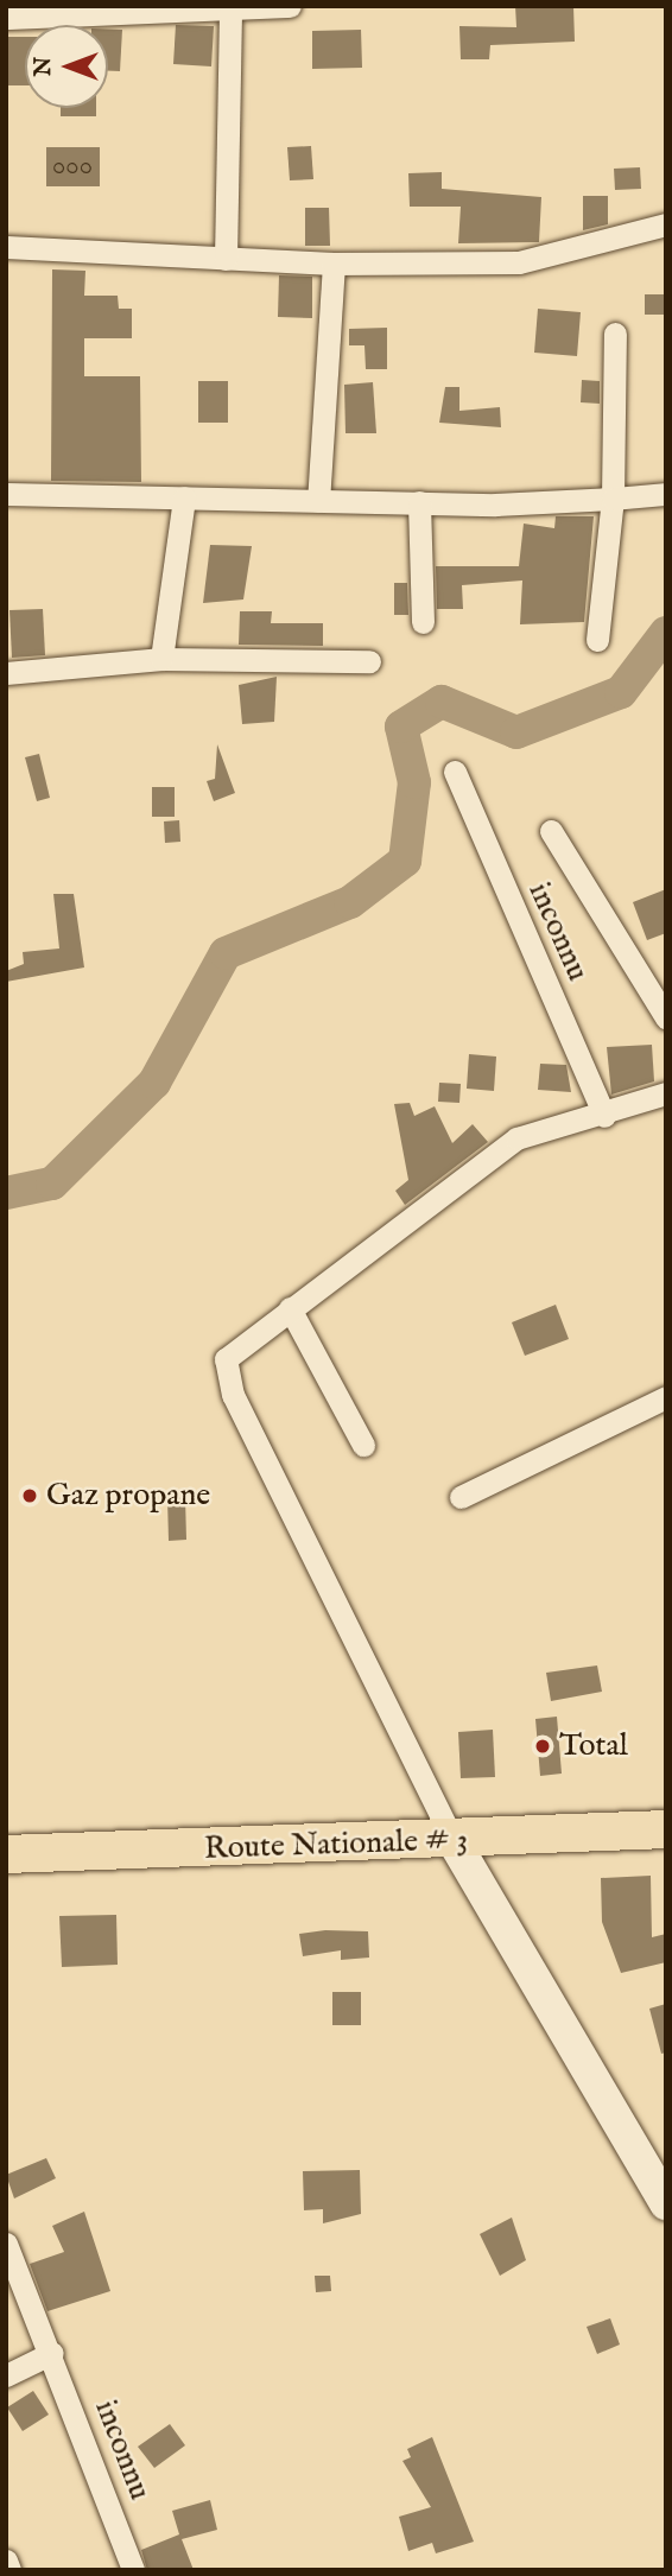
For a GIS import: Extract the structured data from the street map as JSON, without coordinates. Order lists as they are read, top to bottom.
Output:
{
  "streets": {
    "main road": ["Route Nationale # 3"],
    "street": ["inconnu"]
  },
  "places": ["Gaz propane", "Total"],
  "house_numbers": ["000"],
  "north": "left"
}
